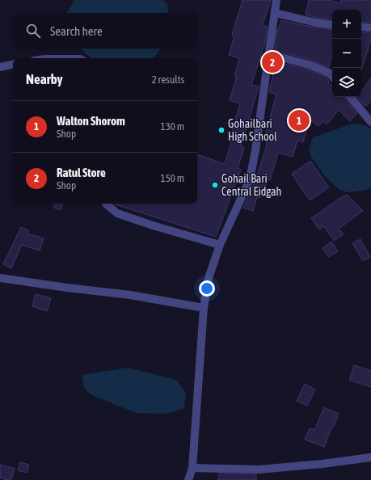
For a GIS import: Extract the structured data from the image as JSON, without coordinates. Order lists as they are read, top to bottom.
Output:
{
  "places": ["Gohailbari High School", "Gohail Bari Central Eidgah"],
  "page": {
    "map_buttons": ["+", "−"],
    "search": "Search here",
    "pins": ["2", "1"],
    "heading": ["Nearby", "2 results"],
    "list": [
      {
        "mark": "1",
        "name": "Walton Shorom",
        "note": "Shop",
        "value": "130 m"
      },
      {
        "mark": "2",
        "name": "Ratul Store",
        "note": "Shop",
        "value": "150 m"
      }
    ]
  }
}
